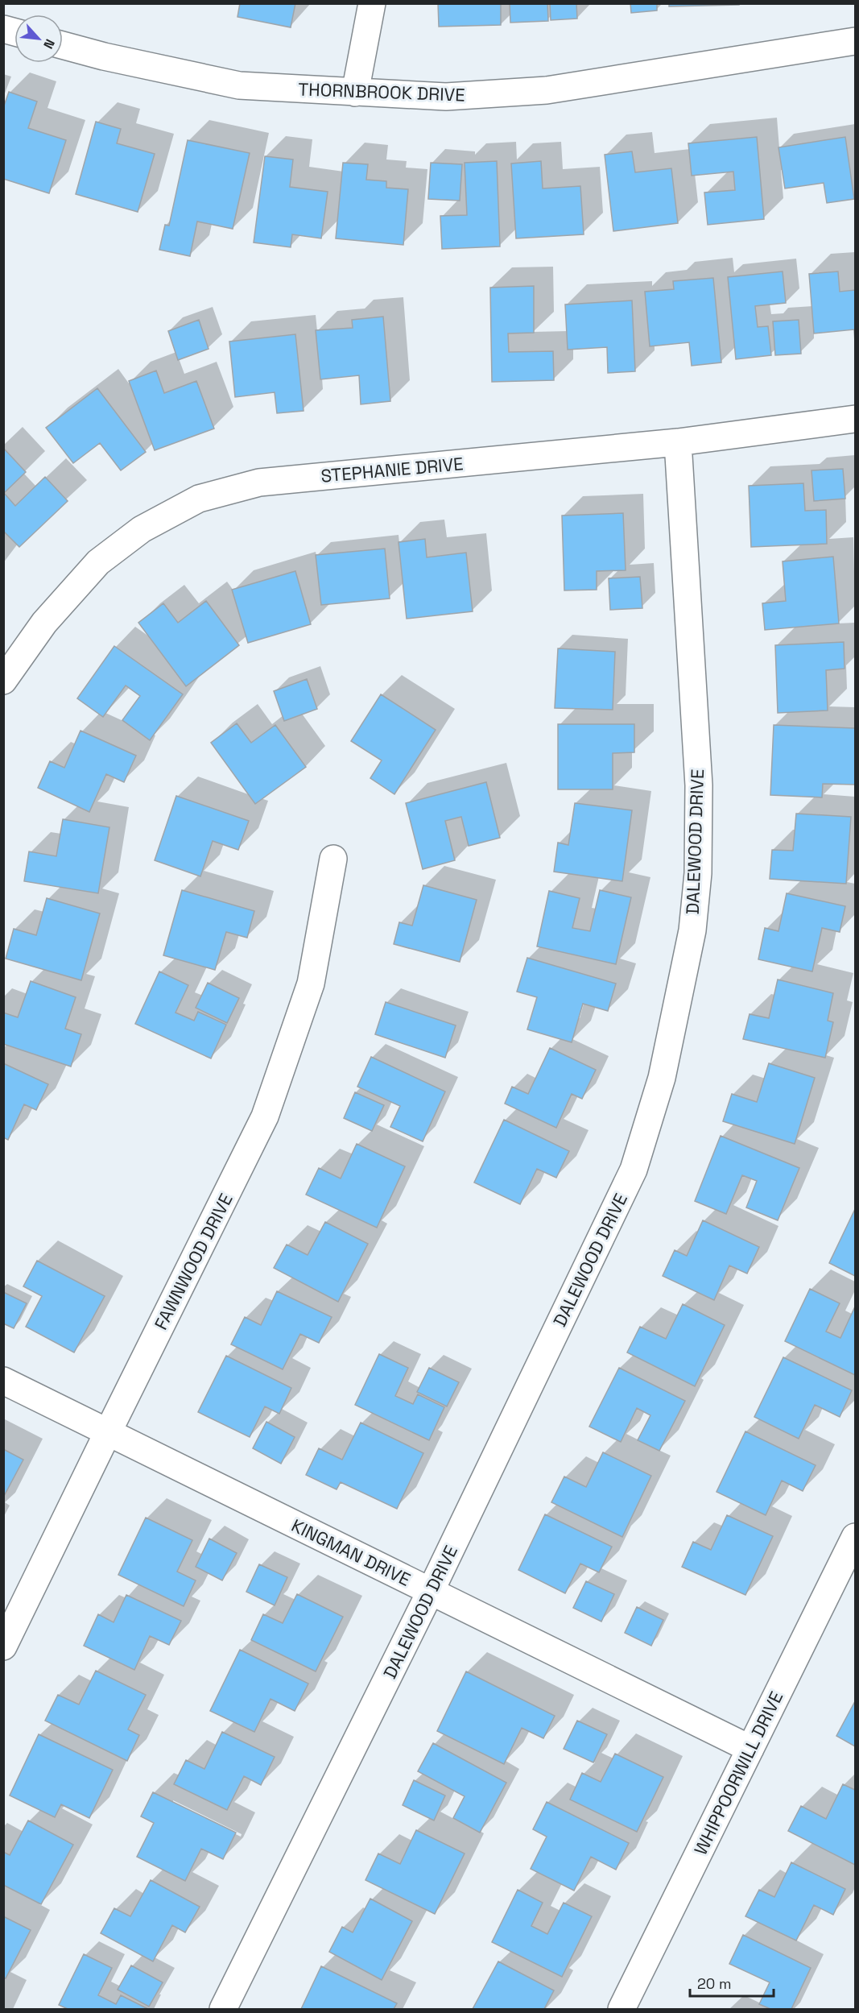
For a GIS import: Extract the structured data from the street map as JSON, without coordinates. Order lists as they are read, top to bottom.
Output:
{
  "streets": {
    "street": [
      "THORNBROOK DRIVE",
      "STEPHANIE DRIVE",
      "DALEWOOD DRIVE",
      "FAWNWOOD DRIVE",
      "KINGMAN DRIVE",
      "WHIPPOORWILL DRIVE"
    ]
  },
  "crossings": [
    ["STEPHANIE DRIVE", "DALEWOOD DRIVE"],
    ["DALEWOOD DRIVE", "KINGMAN DRIVE"],
    ["FAWNWOOD DRIVE", "KINGMAN DRIVE"],
    ["KINGMAN DRIVE", "WHIPPOORWILL DRIVE"]
  ],
  "scale_bar": "20 m",
  "north": "bottom right"
}
